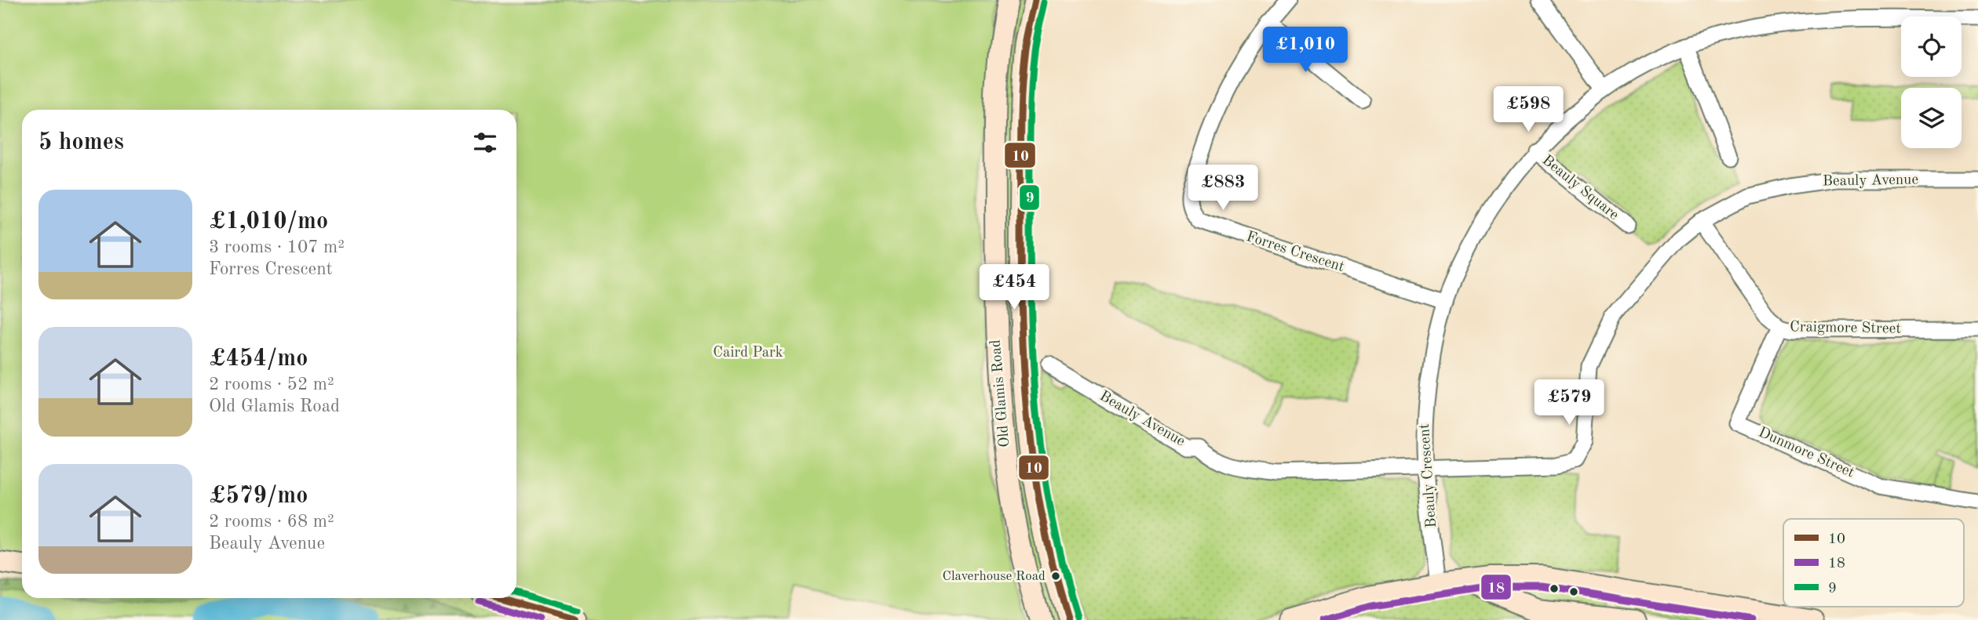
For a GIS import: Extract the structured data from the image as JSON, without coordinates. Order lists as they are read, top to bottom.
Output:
{
  "streets": {
    "street": [
      "Beauly Avenue",
      "Beauly Square",
      "Forres Crescent",
      "Craigmore Street",
      "Old Glamis Road",
      "Dunmore Street",
      "Beauly Crescent"
    ]
  },
  "crossings": [
    ["Beauly Avenue", "Craigmore Street"],
    ["Beauly Avenue", "Beauly Crescent"],
    ["Beauly Square", "Beauly Crescent"],
    ["Forres Crescent", "Beauly Crescent"],
    ["Craigmore Street", "Dunmore Street"]
  ],
  "parks": ["Caird Park"],
  "places": ["Claverhouse Road"],
  "lines": ["transit line 10", "transit line 9", "transit line 18"],
  "legend": ["10", "18", "9"],
  "page": {
    "price": [
      "£1,010",
      "£598",
      "£883",
      "£454",
      "£579"
    ],
    "heading": "5 homes",
    "list": [
      {
        "name": "£1,010/mo",
        "note": "3 rooms · 107 m² · Forres Crescent"
      },
      {
        "name": "£454/mo",
        "note": "2 rooms · 52 m² · Old Glamis Road"
      },
      {
        "name": "£579/mo",
        "note": "2 rooms · 68 m² · Beauly Avenue"
      }
    ]
  }
}
